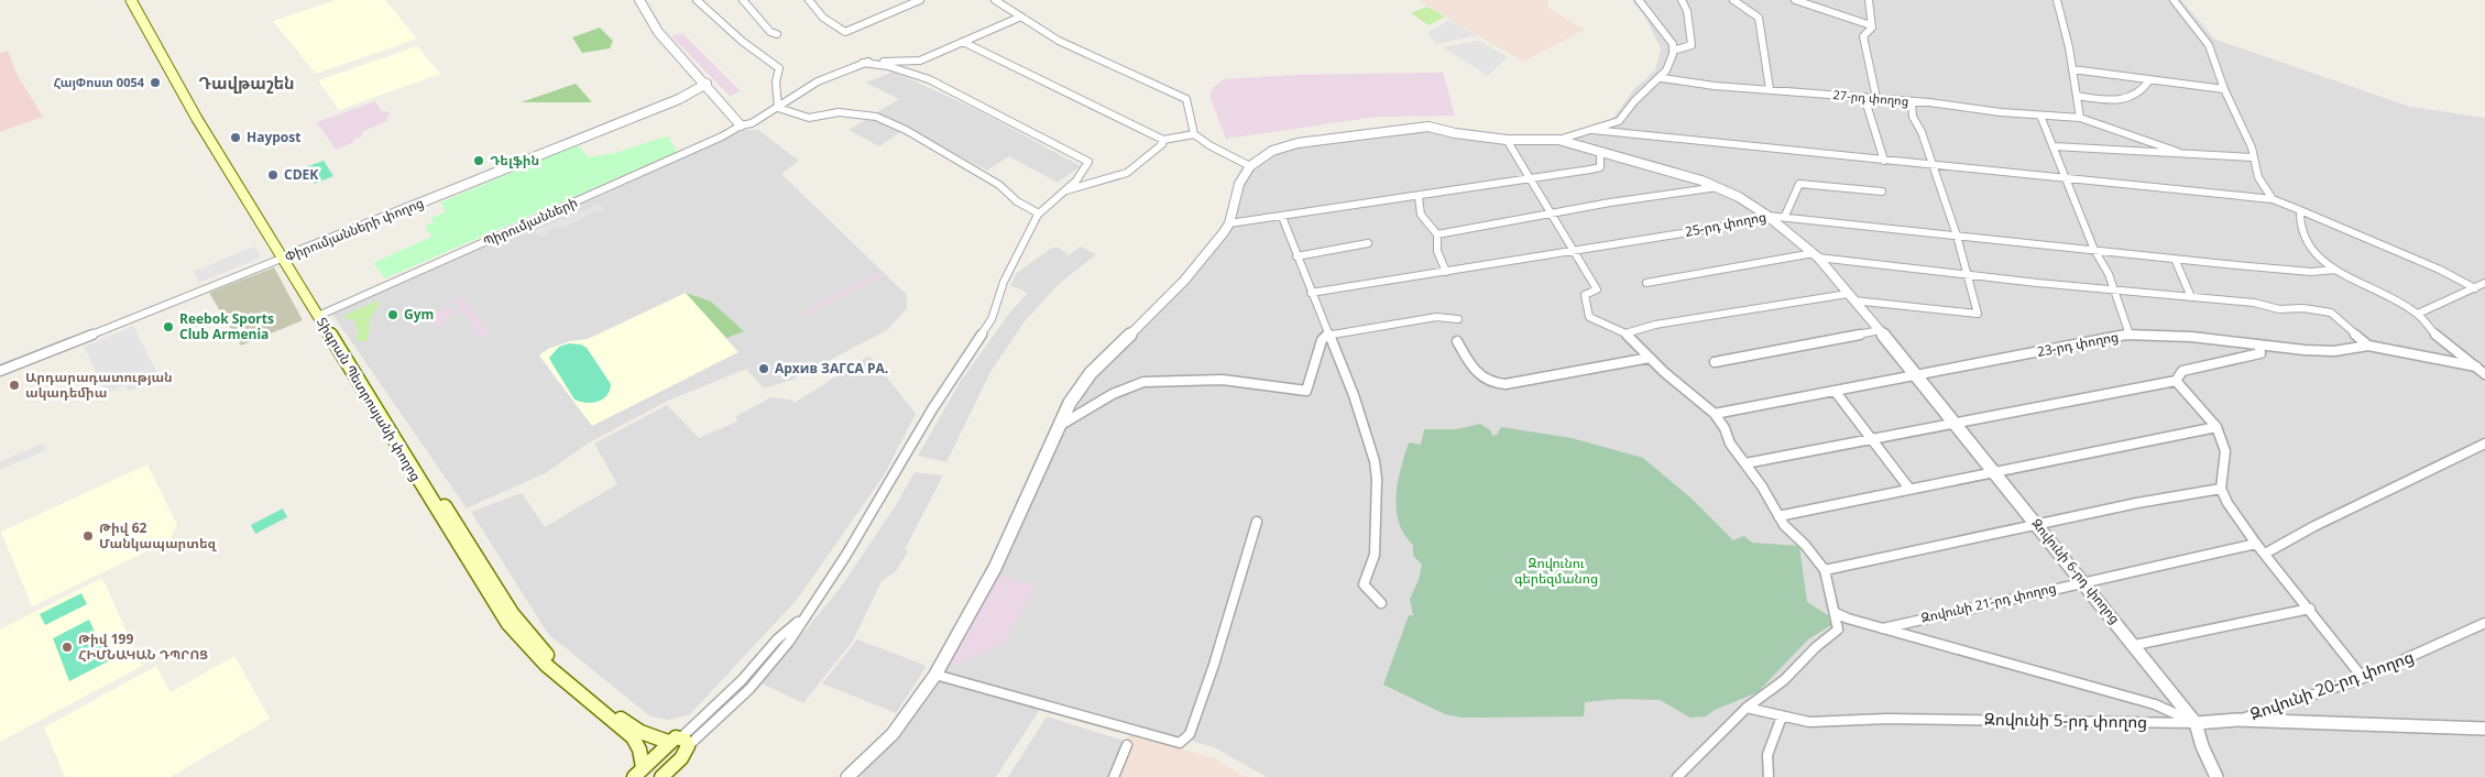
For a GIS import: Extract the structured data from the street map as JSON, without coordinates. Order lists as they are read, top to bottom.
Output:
{
  "streets": {
    "main road": ["Տիգրան Պետրոսյանի փողոց"],
    "street": [
      "27-րդ փողոց",
      "Պիրումյանների",
      "25-րդ փողոց",
      "Փիրումյանների փողոց",
      "23-րդ փողոց",
      "Զովունի 6-րդ փողոց",
      "Զովունի 21-րդ փողոց",
      "Զովունի 20-րդ փողոց",
      "Զովունի 5-րդ փողոց"
    ]
  },
  "crossings": [
    ["Պիրումյանների", "Տիգրան Պետրոսյանի փողոց"],
    ["25-րդ փողոց", "Զովունի 6-րդ փողոց"],
    ["Փիրումյանների փողոց", "Տիգրան Պետրոսյանի փողոց"],
    ["23-րդ փողոց", "Զովունի 6-րդ փողոց"],
    ["Զովունի 6-րդ փողոց", "Զովունի 21-րդ փողոց"],
    ["Զովունի 6-րդ փողոց", "Զովունի 5-րդ փողոց"],
    ["Զովունի 20-րդ փողոց", "Զովունի 5-րդ փողոց"]
  ],
  "districts": ["Դավթաշեն"],
  "parks": ["Զովունու գերեզմանոց"],
  "places": [
    "ՀայՓոստ 0054",
    "Haypost",
    "Դելֆին",
    "CDEK",
    "Gym",
    "Reebok Sports Club Armenia",
    "Архив ЗАГСА РА.",
    "Արդարադատության ակադեմիա",
    "Թիվ 62 Մանկապարտեզ",
    "Թիվ 199 ՀԻՄՆԱԿԱՆ ԴՊՐՈՑ"
  ]
}
